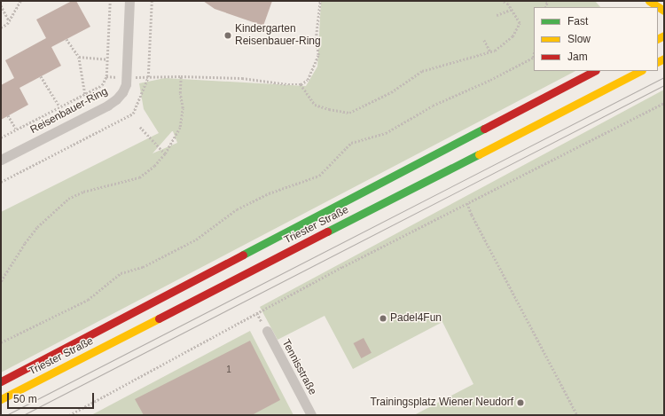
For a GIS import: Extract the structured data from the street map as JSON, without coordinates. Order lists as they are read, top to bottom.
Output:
{
  "streets": {
    "main road": ["Triester Straße"],
    "street": ["Reisenbauer-Ring", "Tennisstraße"]
  },
  "places": ["Kindergarten Reisenbauer-Ring", "Padel4Fun", "Trainingsplatz Wiener Neudorf"],
  "house_numbers": ["1"],
  "legend": ["Fast", "Slow", "Jam"],
  "scale_bar": "50 m"
}
